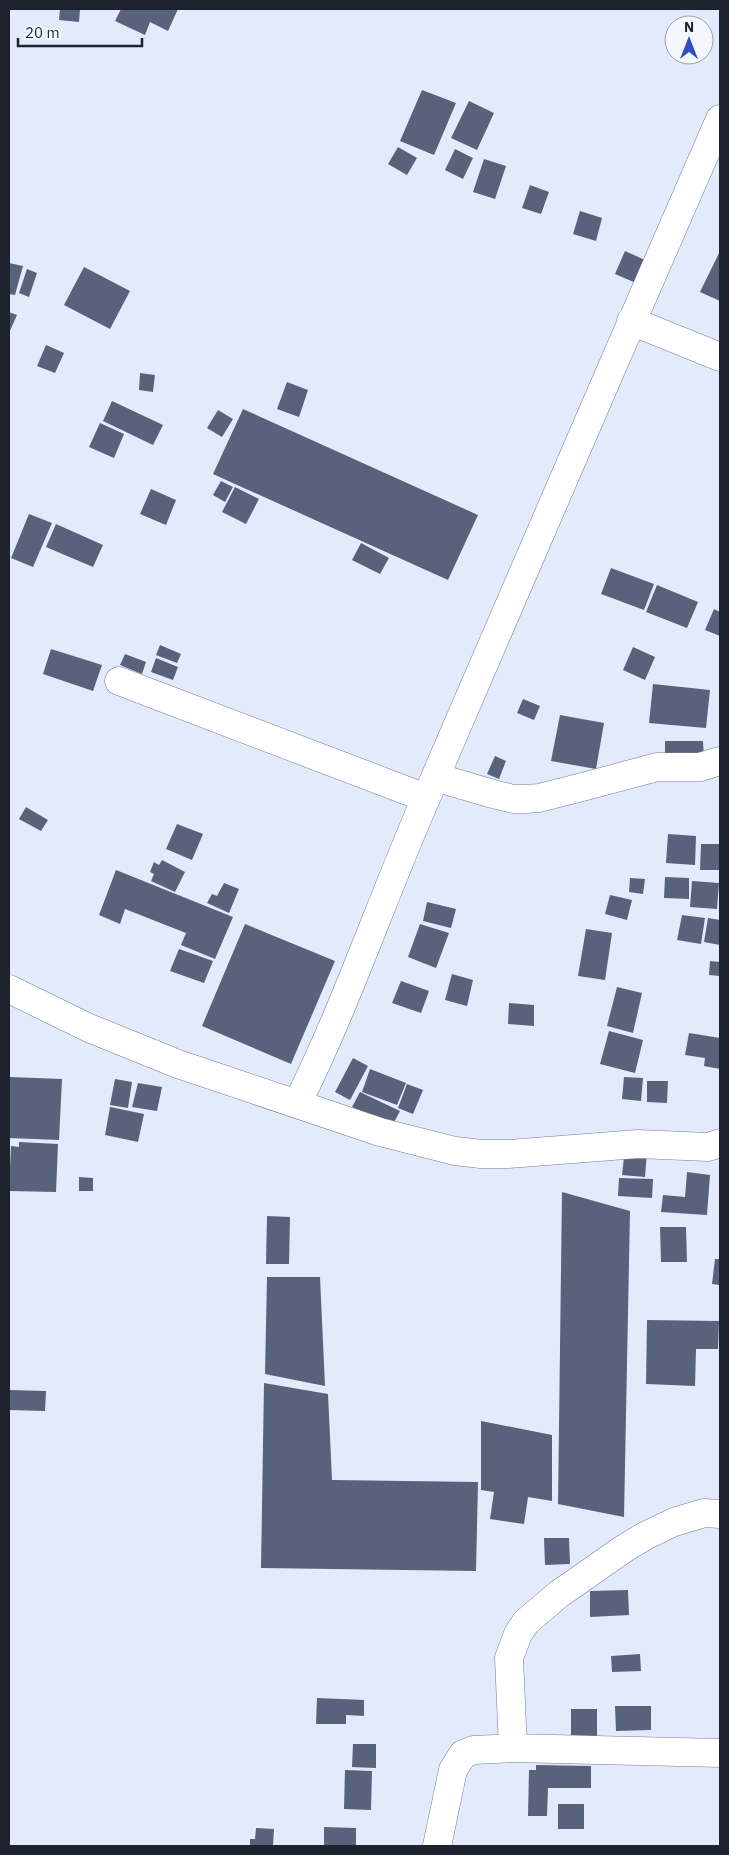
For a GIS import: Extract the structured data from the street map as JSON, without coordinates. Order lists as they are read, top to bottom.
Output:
{
  "scale_bar": "20 m",
  "north": "top"
}
